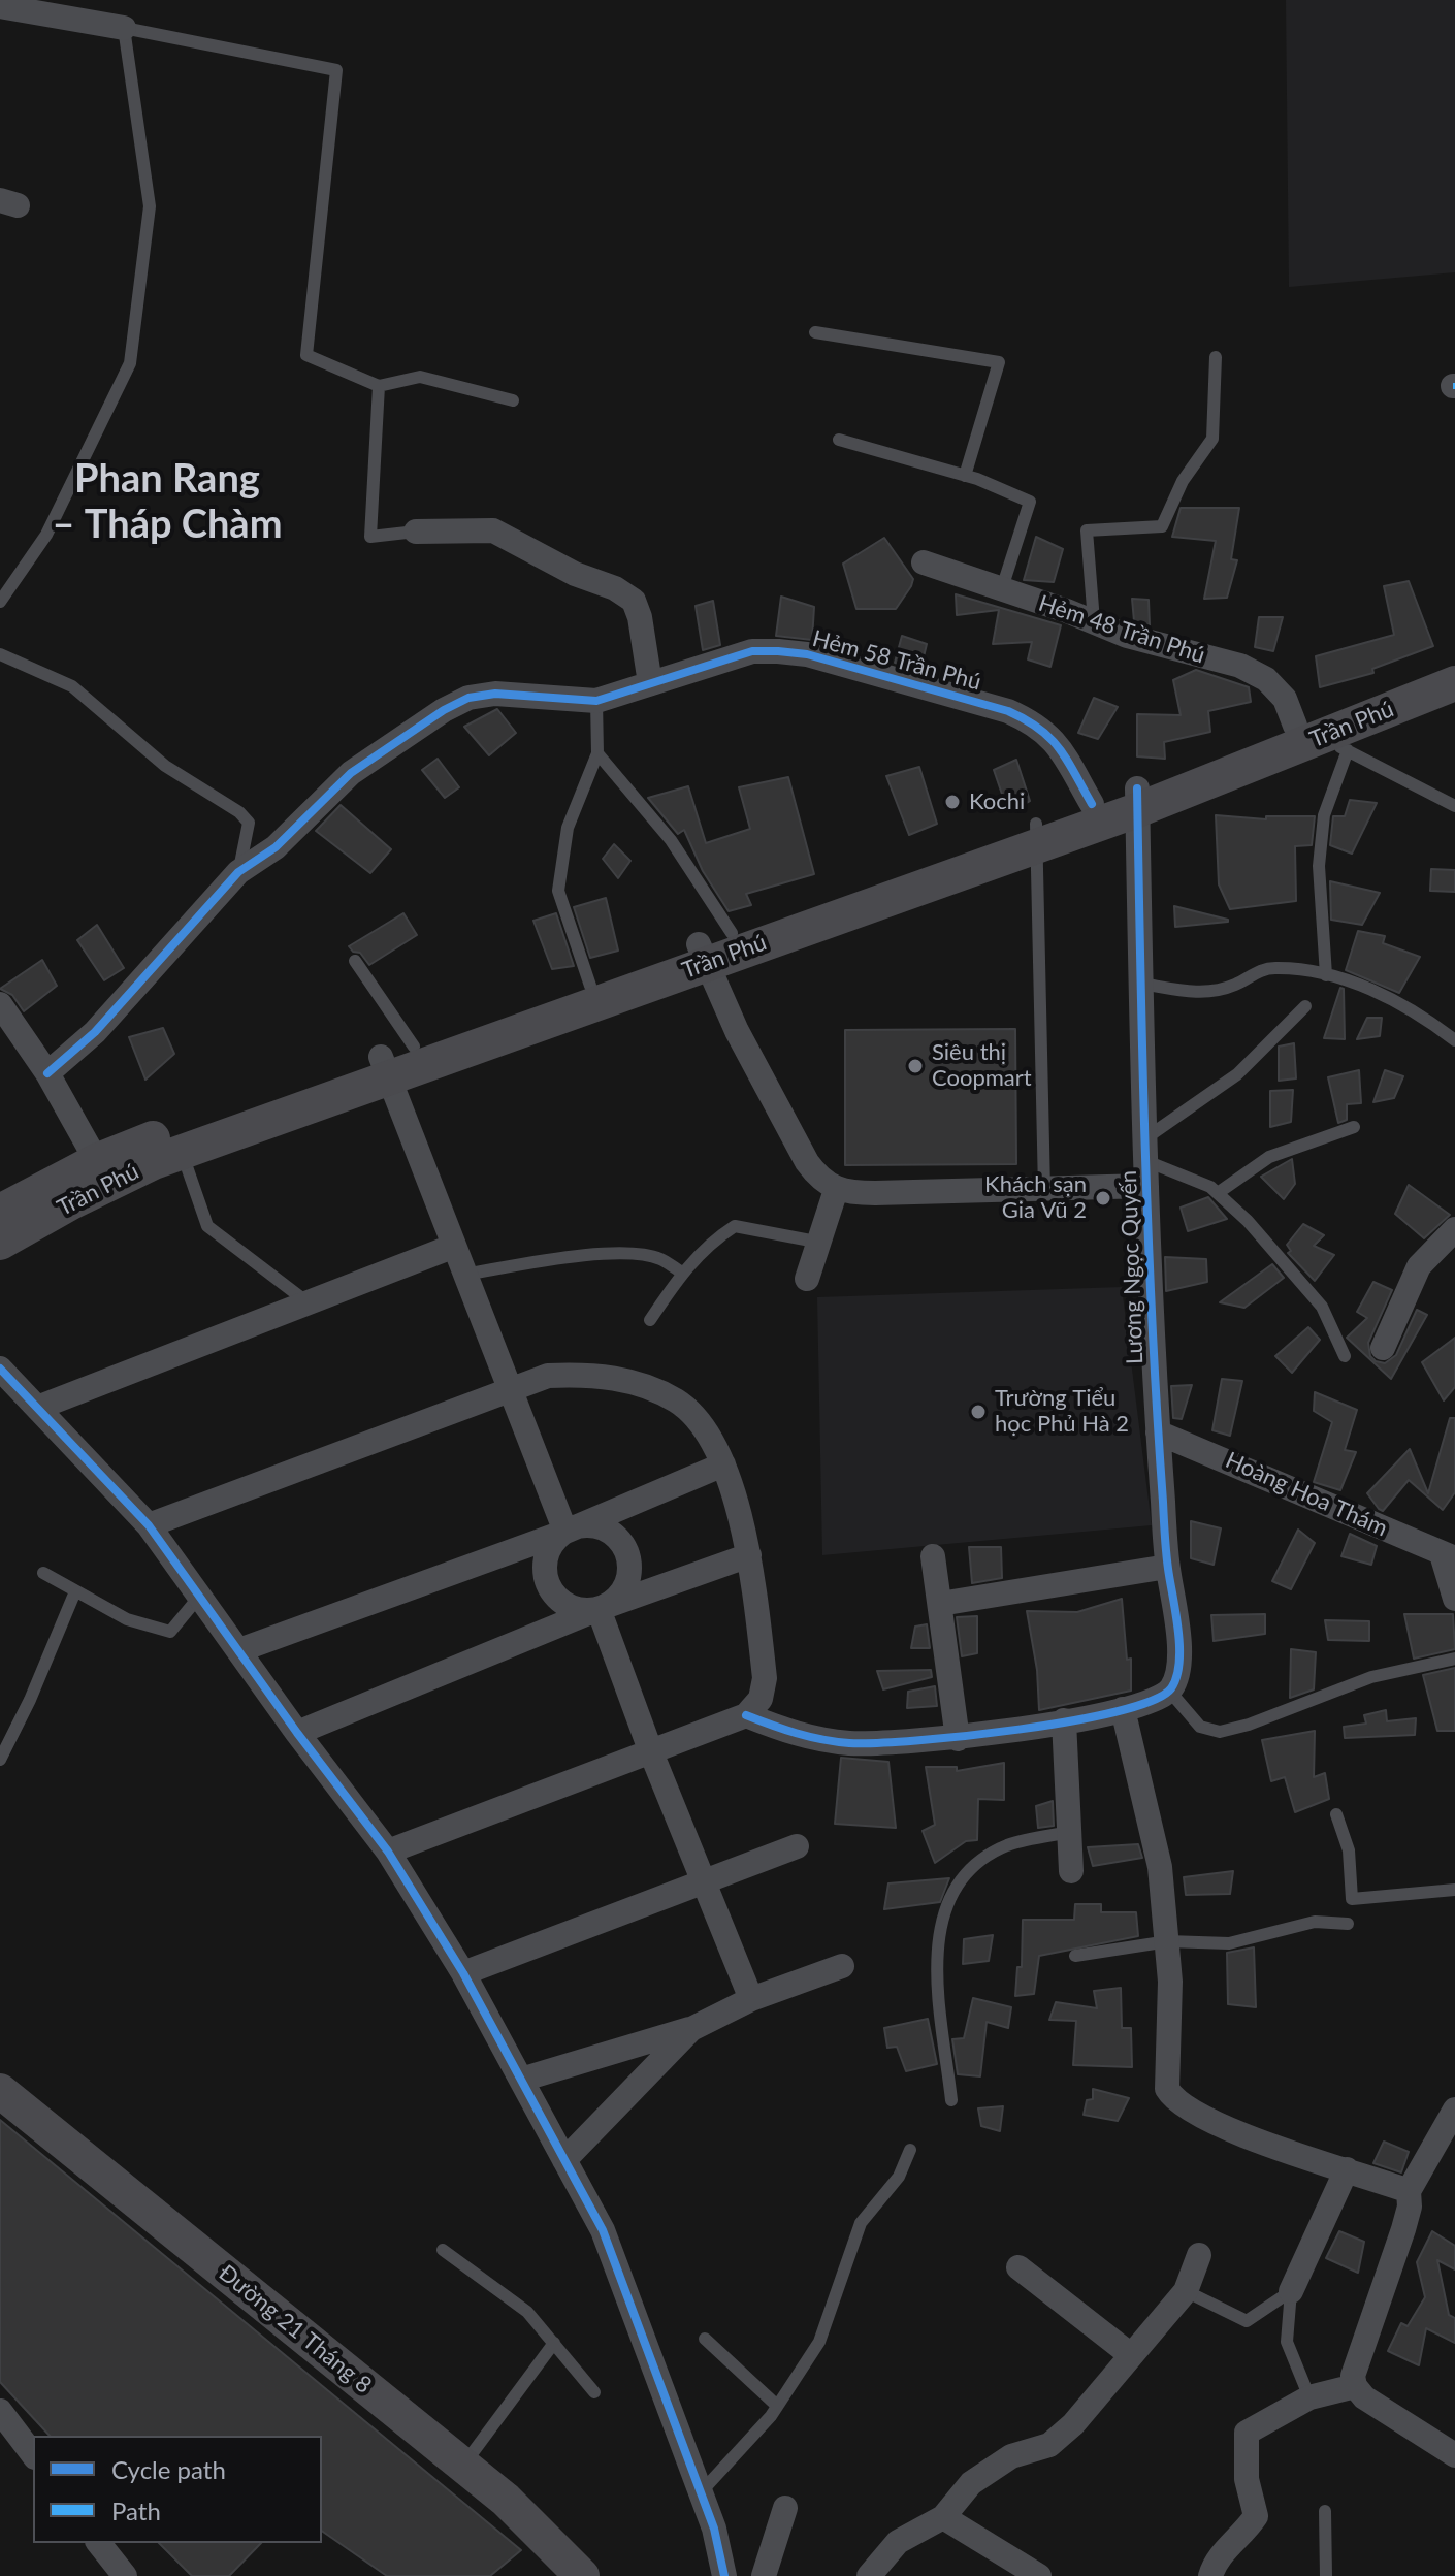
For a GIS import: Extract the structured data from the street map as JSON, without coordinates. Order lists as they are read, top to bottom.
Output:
{
  "streets": {
    "main road": ["Trần Phú", "Đường 21 Tháng 8"],
    "street": [
      "Hẻm 48 Trần Phú",
      "Hẻm 58 Trần Phú",
      "Lương Ngọc Quyến",
      "Hoàng Hoa Thám"
    ]
  },
  "crossings": [
    ["Hẻm 48 Trần Phú", "Trần Phú"],
    ["Hẻm 58 Trần Phú", "Trần Phú"],
    ["Trần Phú", "Lương Ngọc Quyến"],
    ["Lương Ngọc Quyến", "Hoàng Hoa Thám"]
  ],
  "districts": ["Phan Rang – Tháp Chàm"],
  "places": [
    "Kochi",
    "Siêu thị Coopmart",
    "Khách sạn Gia Vũ 2",
    "Trường Tiểu học Phủ Hà 2"
  ],
  "legend": ["Cycle path", "Path"]
}
